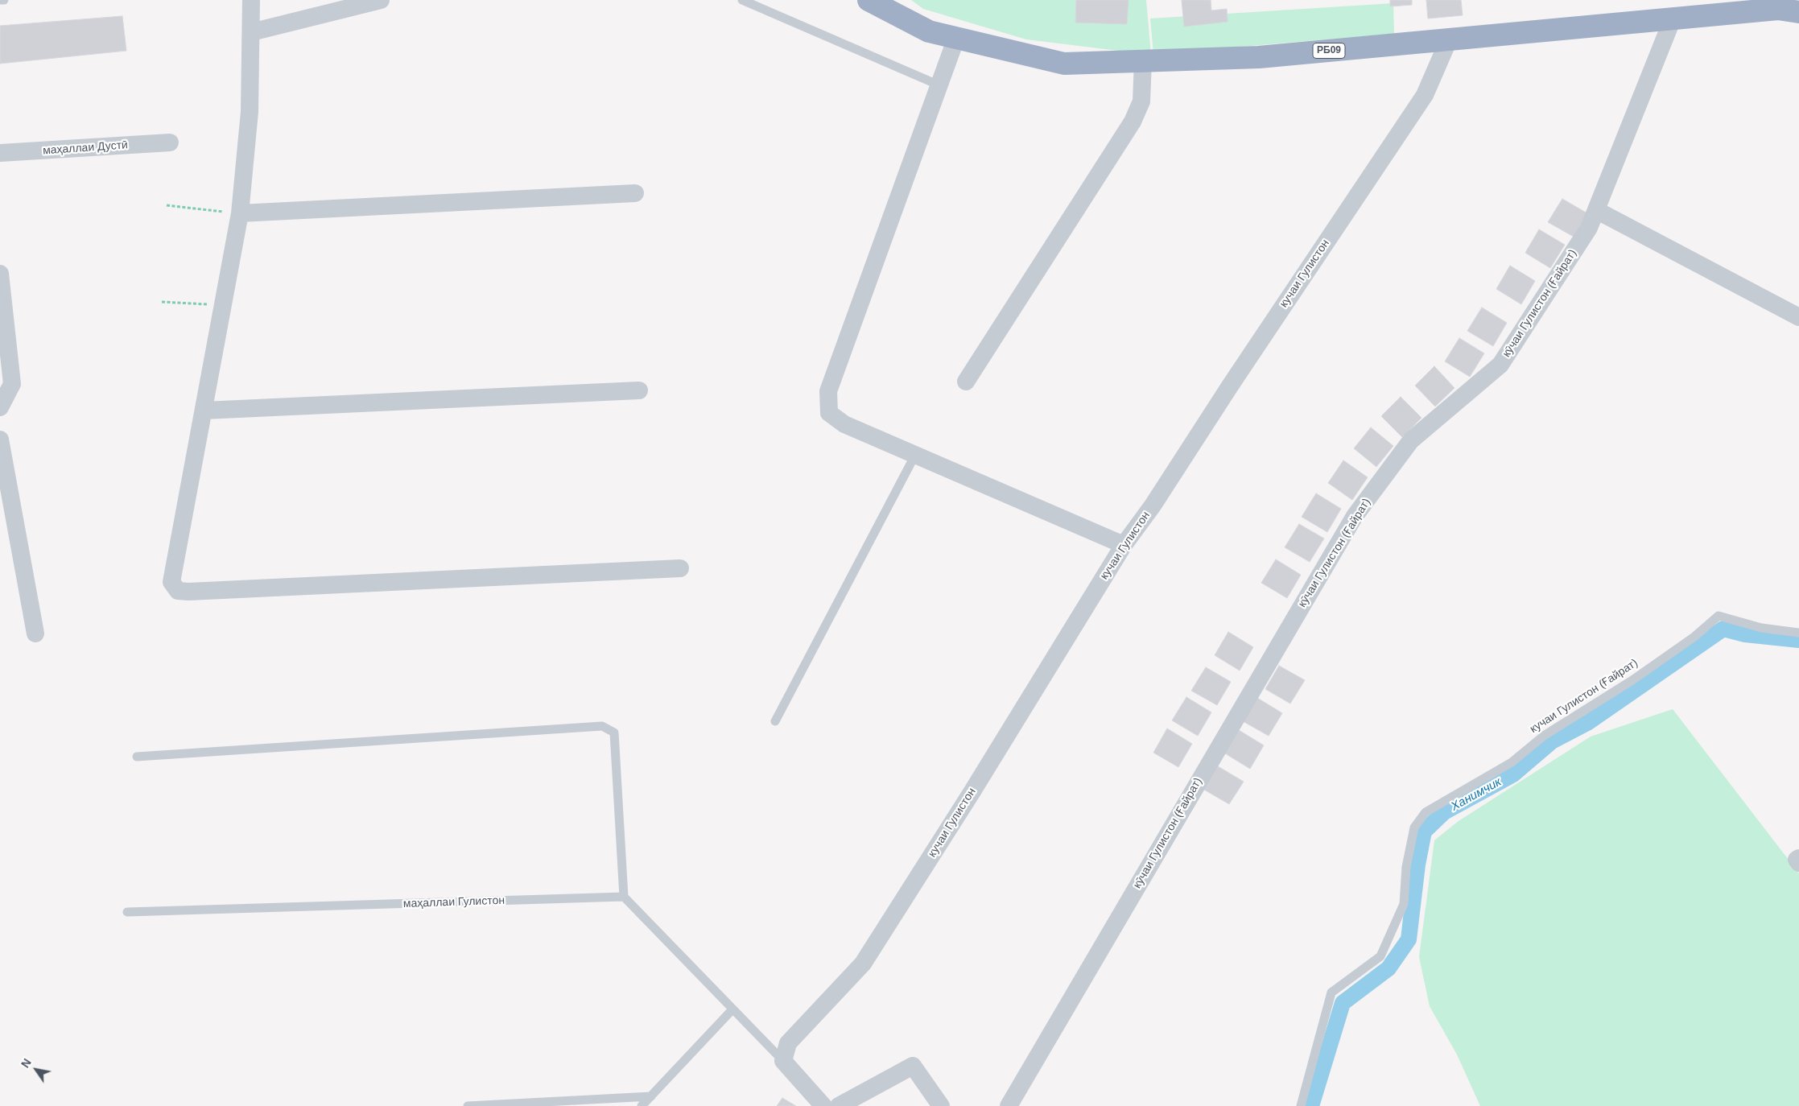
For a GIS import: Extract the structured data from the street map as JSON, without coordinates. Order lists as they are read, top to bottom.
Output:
{
  "streets": {
    "highway": ["РБ09"],
    "street": ["маҳаллаи Дустӣ", "кучаи Гулистон", "кӯчаи Гулистон (Ғайрат)"],
    "lane": ["кучаи Гулистон (Ғайрат)", "маҳаллаи Гулистон"]
  },
  "crossings": [
    ["РБ09", "кучаи Гулистон"],
    ["РБ09", "кӯчаи Гулистон (Ғайрат)"]
  ],
  "water": ["Ханимчик"],
  "north": "top left"
}
